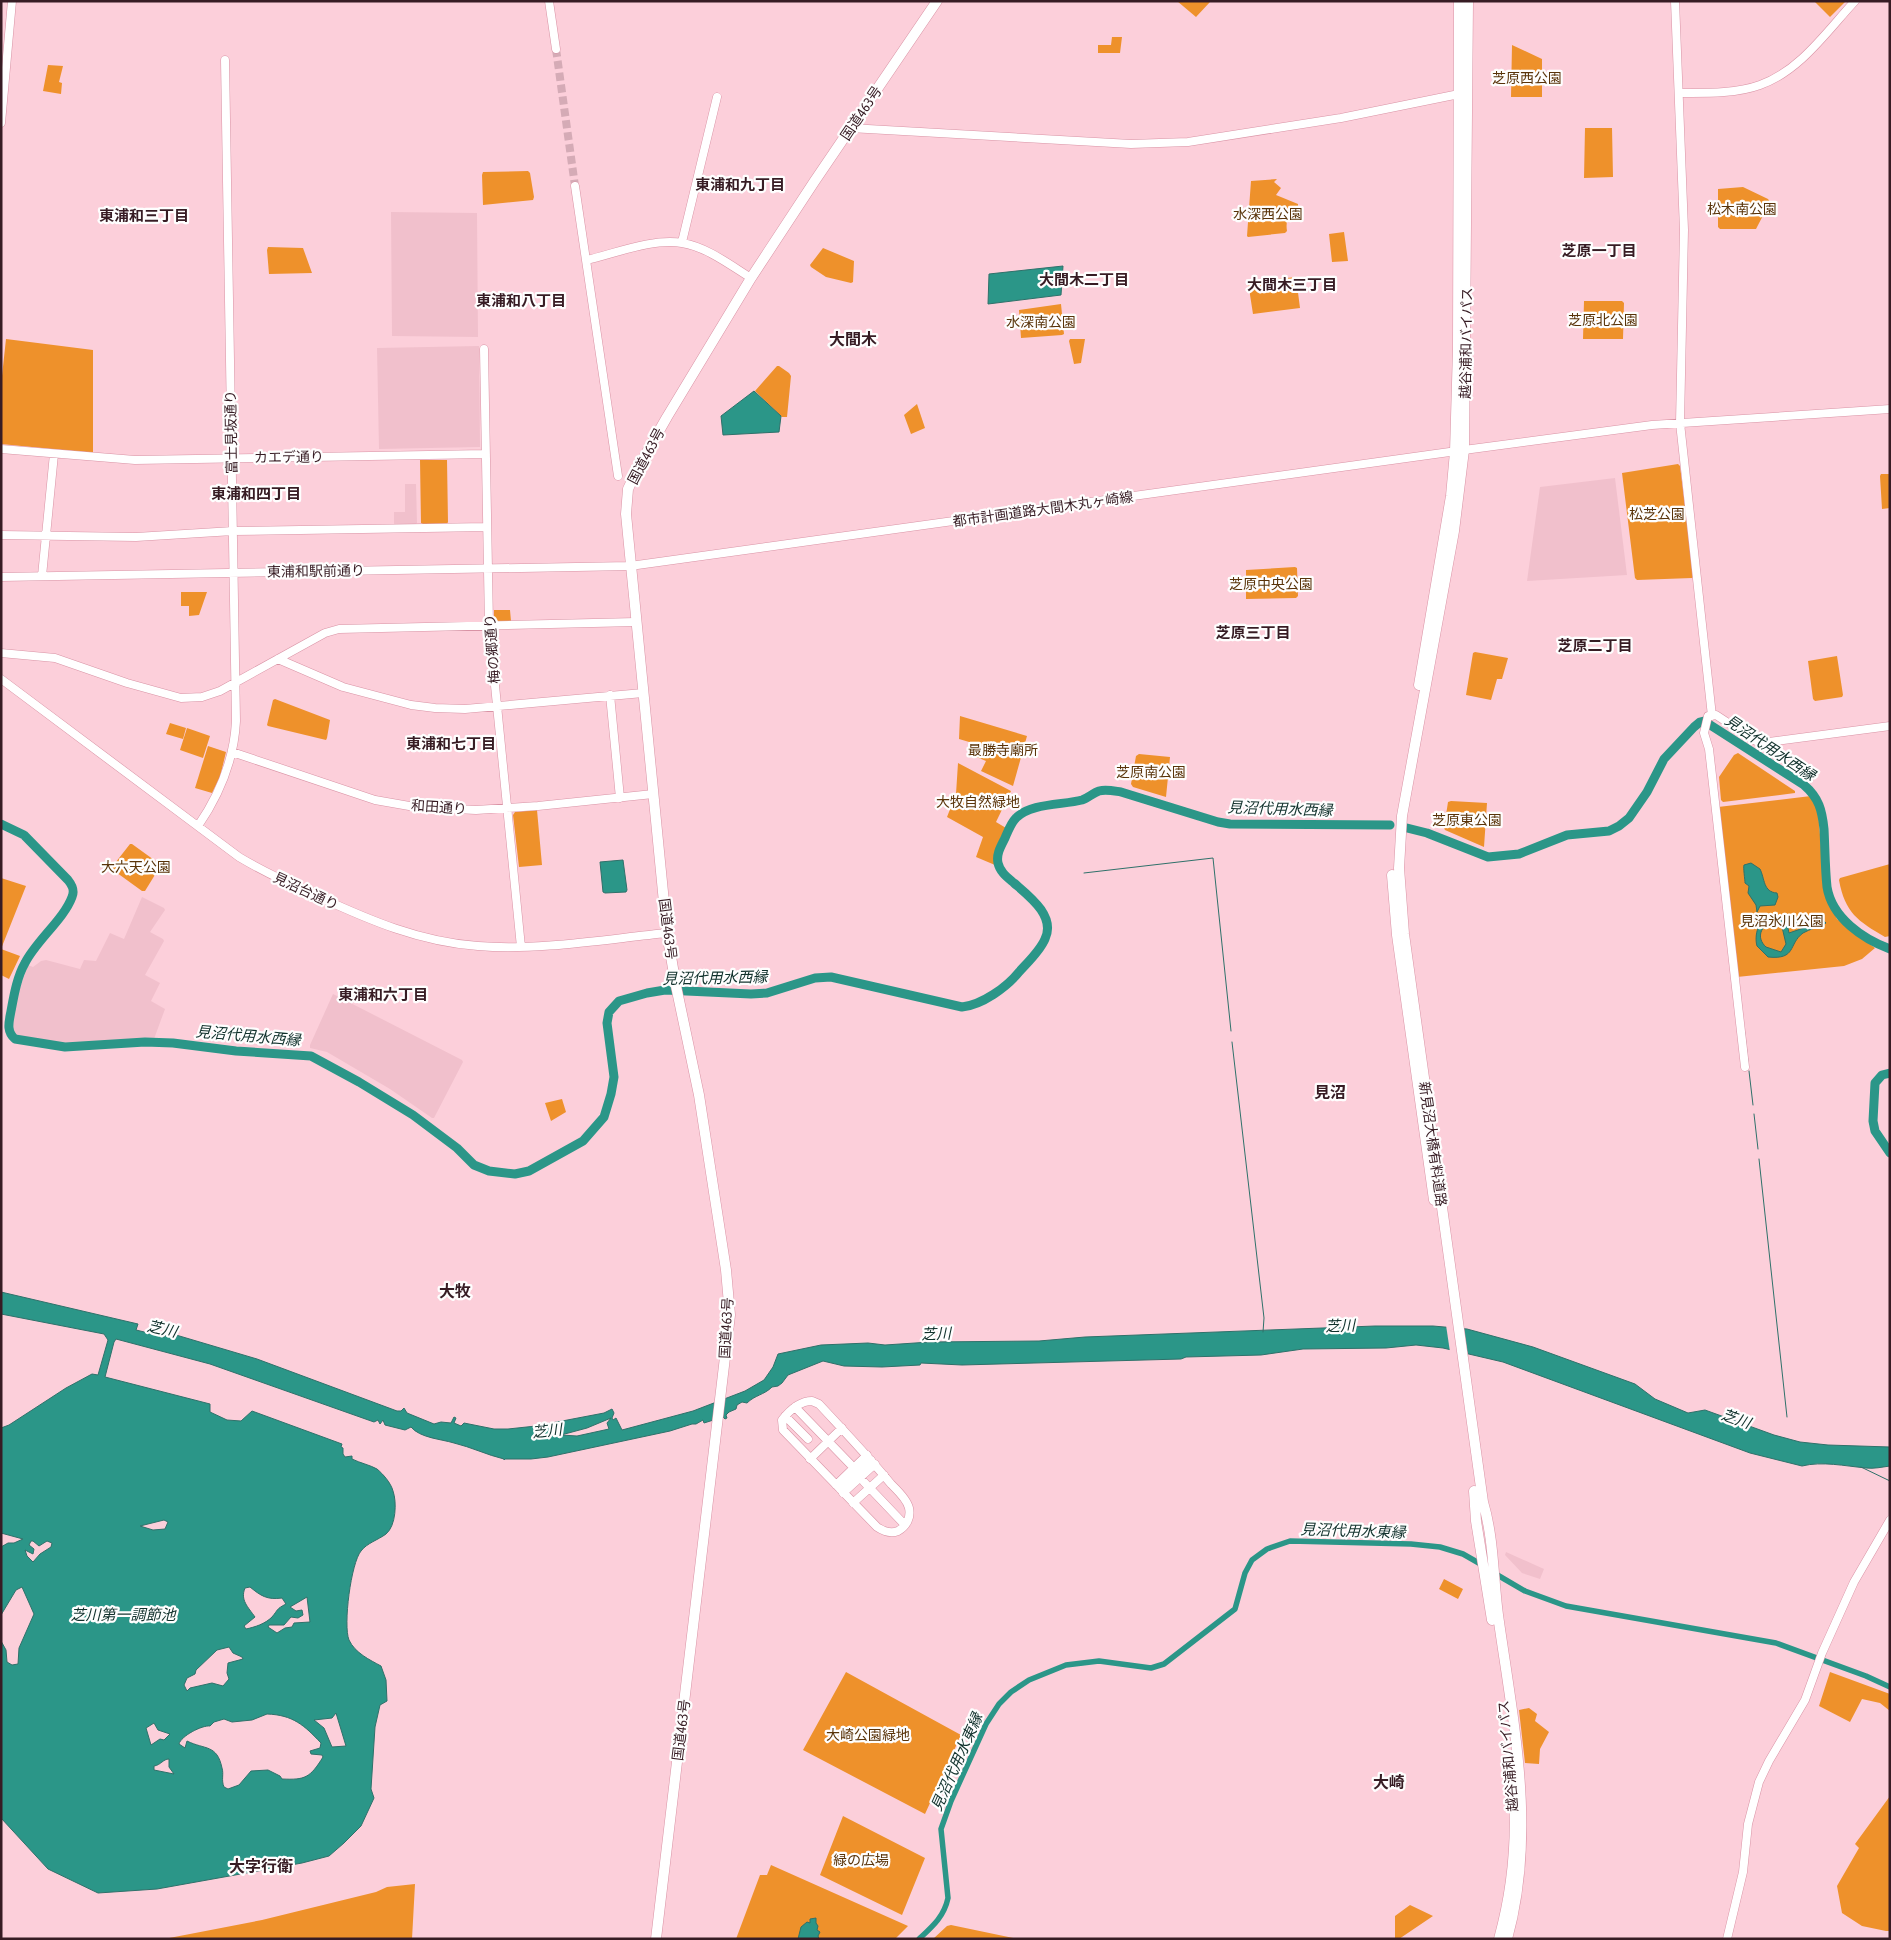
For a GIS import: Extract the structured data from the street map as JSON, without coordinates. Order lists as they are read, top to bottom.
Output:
{
  "streets": {
    "highway": ["国道463号", "越谷浦和バイパス", "新見沼大橋有料道路"],
    "street": [
      "富士見坂通り",
      "カエデ通り",
      "都市計画道路大間木丸ヶ崎線",
      "東浦和駅前通り",
      "梅の郷通り",
      "和田通り",
      "見沼台通り"
    ]
  },
  "crossings": [
    ["国道463号", "都市計画道路大間木丸ヶ崎線"],
    ["国道463号", "東浦和駅前通り"],
    ["国道463号", "和田通り"],
    ["国道463号", "見沼台通り"],
    ["越谷浦和バイパス", "都市計画道路大間木丸ヶ崎線"],
    ["越谷浦和バイパス", "新見沼大橋有料道路"],
    ["富士見坂通り", "カエデ通り"],
    ["富士見坂通り", "東浦和駅前通り"],
    ["富士見坂通り", "和田通り"],
    ["富士見坂通り", "見沼台通り"],
    ["カエデ通り", "梅の郷通り"],
    ["都市計画道路大間木丸ヶ崎線", "東浦和駅前通り"],
    ["東浦和駅前通り", "梅の郷通り"],
    ["梅の郷通り", "和田通り"],
    ["梅の郷通り", "見沼台通り"]
  ],
  "districts": [
    "東浦和九丁目",
    "東浦和三丁目",
    "芝原一丁目",
    "大間木二丁目",
    "大間木三丁目",
    "東浦和八丁目",
    "大間木",
    "東浦和四丁目",
    "芝原三丁目",
    "芝原二丁目",
    "東浦和七丁目",
    "東浦和六丁目",
    "見沼",
    "大牧",
    "大崎",
    "大字行衛"
  ],
  "water": [
    "見沼代用水西縁",
    "芝川",
    "見沼代用水東縁",
    "芝川第一調節池"
  ],
  "parks": [
    "芝原西公園",
    "松木南公園",
    "水深西公園",
    "芝原北公園",
    "水深南公園",
    "松芝公園",
    "芝原中央公園",
    "最勝寺廟所",
    "芝原南公園",
    "大牧自然緑地",
    "芝原東公園",
    "大六天公園",
    "見沼氷川公園",
    "大崎公園緑地",
    "緑の広場"
  ]
}
